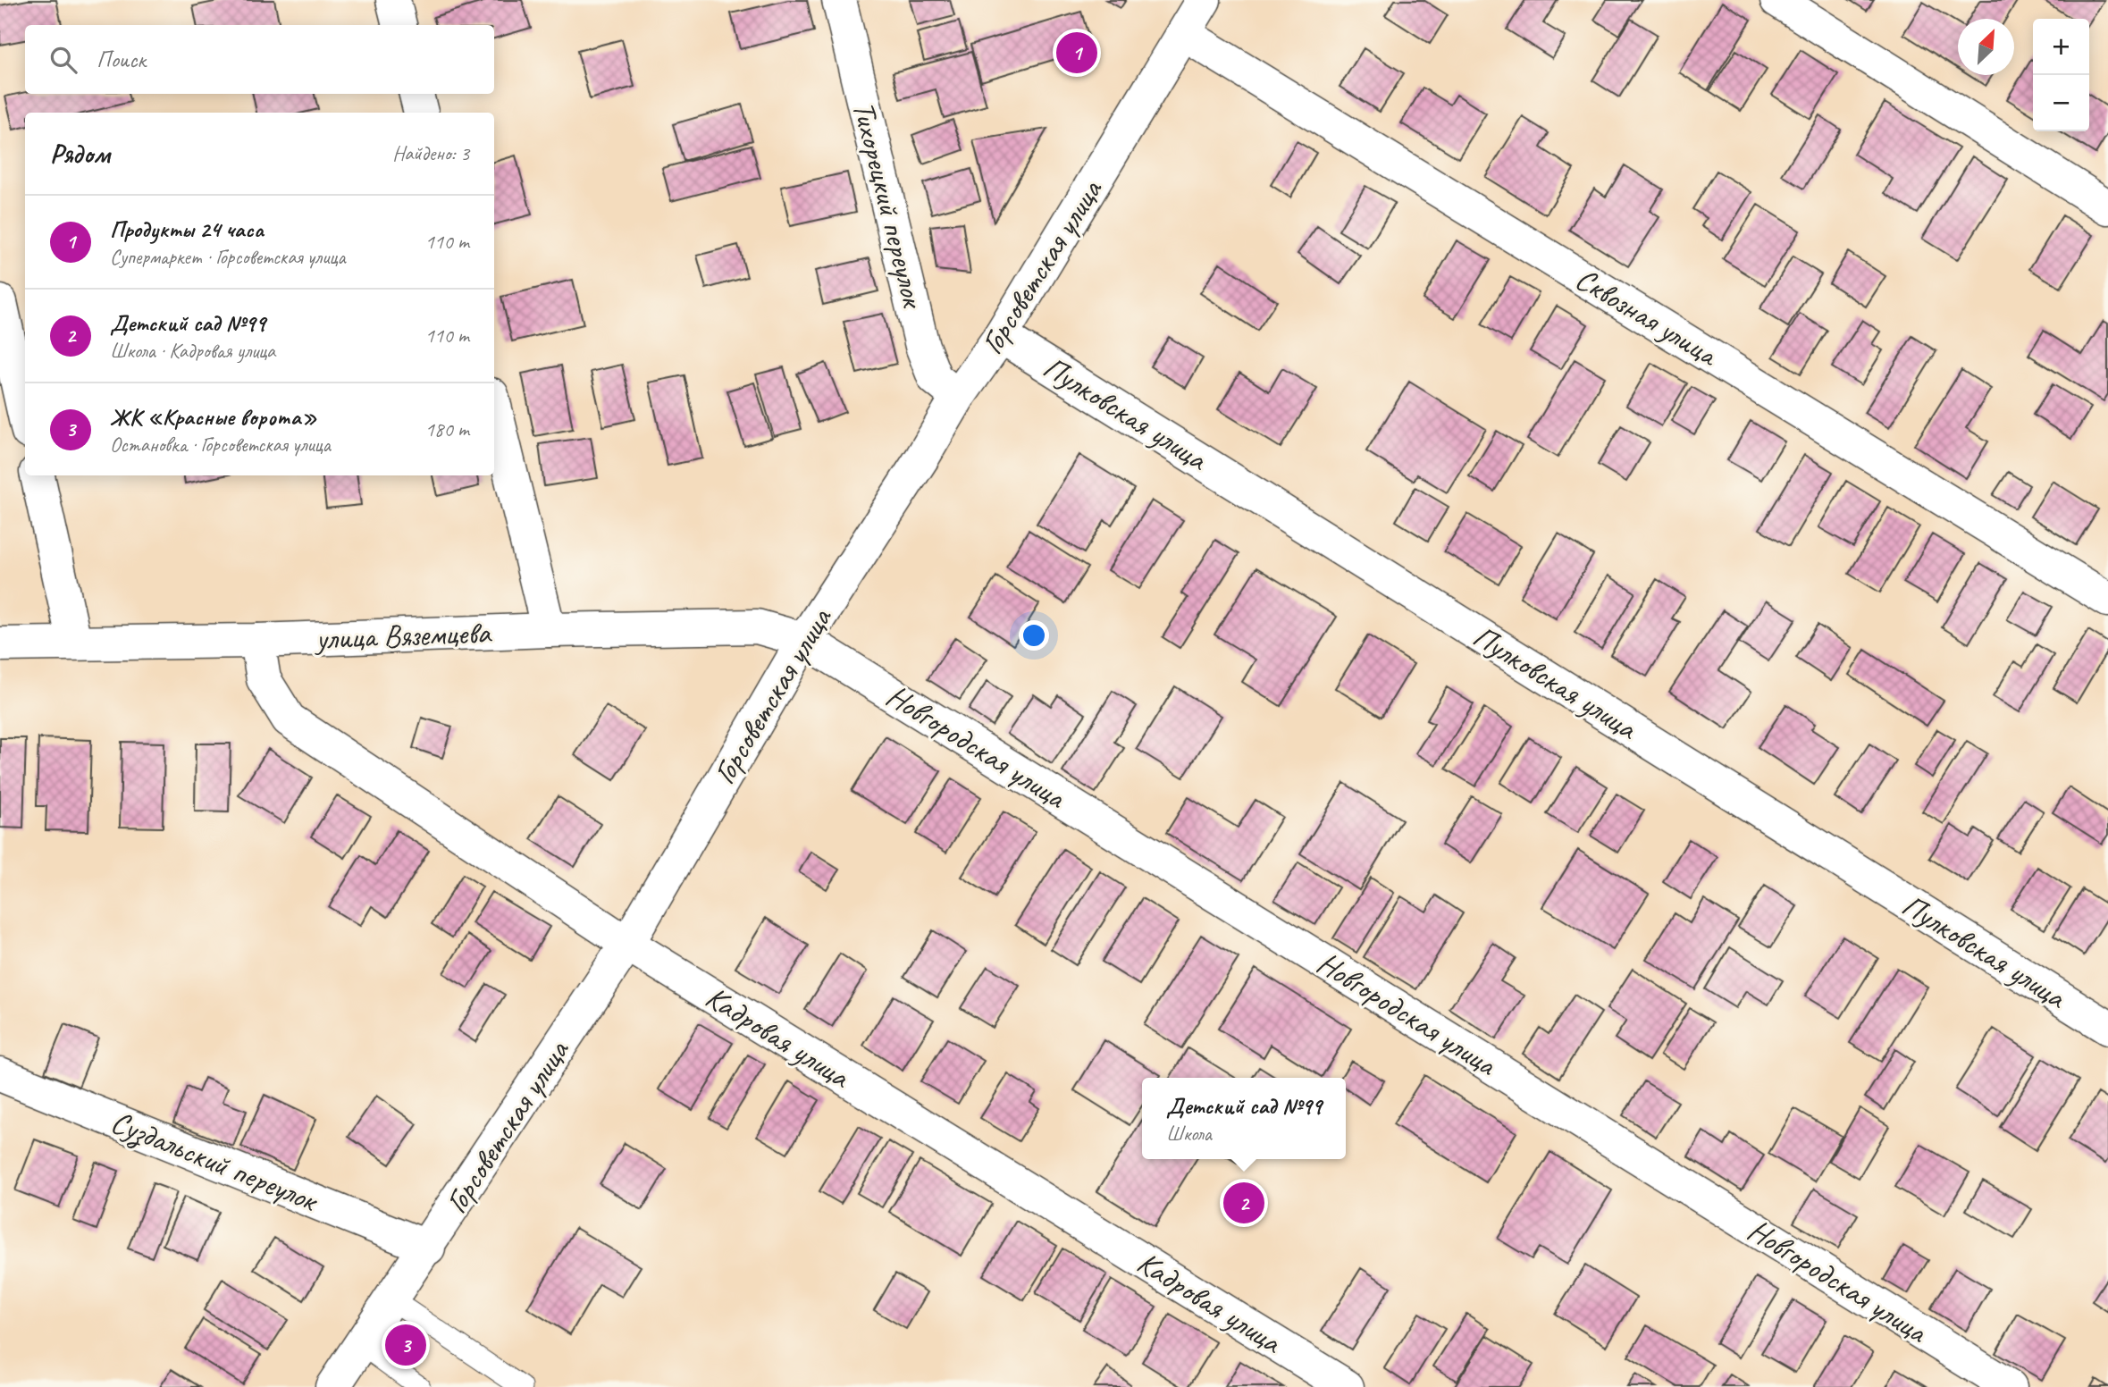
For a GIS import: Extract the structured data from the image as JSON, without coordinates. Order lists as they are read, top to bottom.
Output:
{
  "streets": {
    "street": [
      "Тихорецкий переулок",
      "Горсоветская улица",
      "Сквозная улица",
      "Пулковская улица",
      "улица Вяземцева",
      "Новгородская улица",
      "Кадровая улица",
      "Суздальский переулок"
    ]
  },
  "crossings": [
    ["Тихорецкий переулок", "Горсоветская улица"],
    ["Горсоветская улица", "Сквозная улица"],
    ["Горсоветская улица", "Пулковская улица"],
    ["Горсоветская улица", "улица Вяземцева"],
    ["Горсоветская улица", "Новгородская улица"],
    ["Горсоветская улица", "Кадровая улица"],
    ["Горсоветская улица", "Суздальский переулок"],
    ["улица Вяземцева", "Новгородская улица"],
    ["улица Вяземцева", "Кадровая улица"]
  ],
  "north": "top right",
  "page": {
    "map_buttons": ["+", "−"],
    "search": "Поиск",
    "pins": ["1", "2", "3"],
    "heading": ["Рядом", "Найдено: 3"],
    "list": [
      {
        "mark": "1",
        "name": "Продукты 24 часа",
        "note": "Супермаркет · Горсоветская улица",
        "value": "110 m"
      },
      {
        "mark": "2",
        "name": "Детский сад №99",
        "note": "Школа · Кадровая улица",
        "value": "110 m"
      },
      {
        "mark": "3",
        "name": "ЖК «Красные ворота»",
        "note": "Остановка · Горсоветская улица",
        "value": "180 m"
      }
    ],
    "popup": ["Детский сад №99", "Школа"]
  }
}
